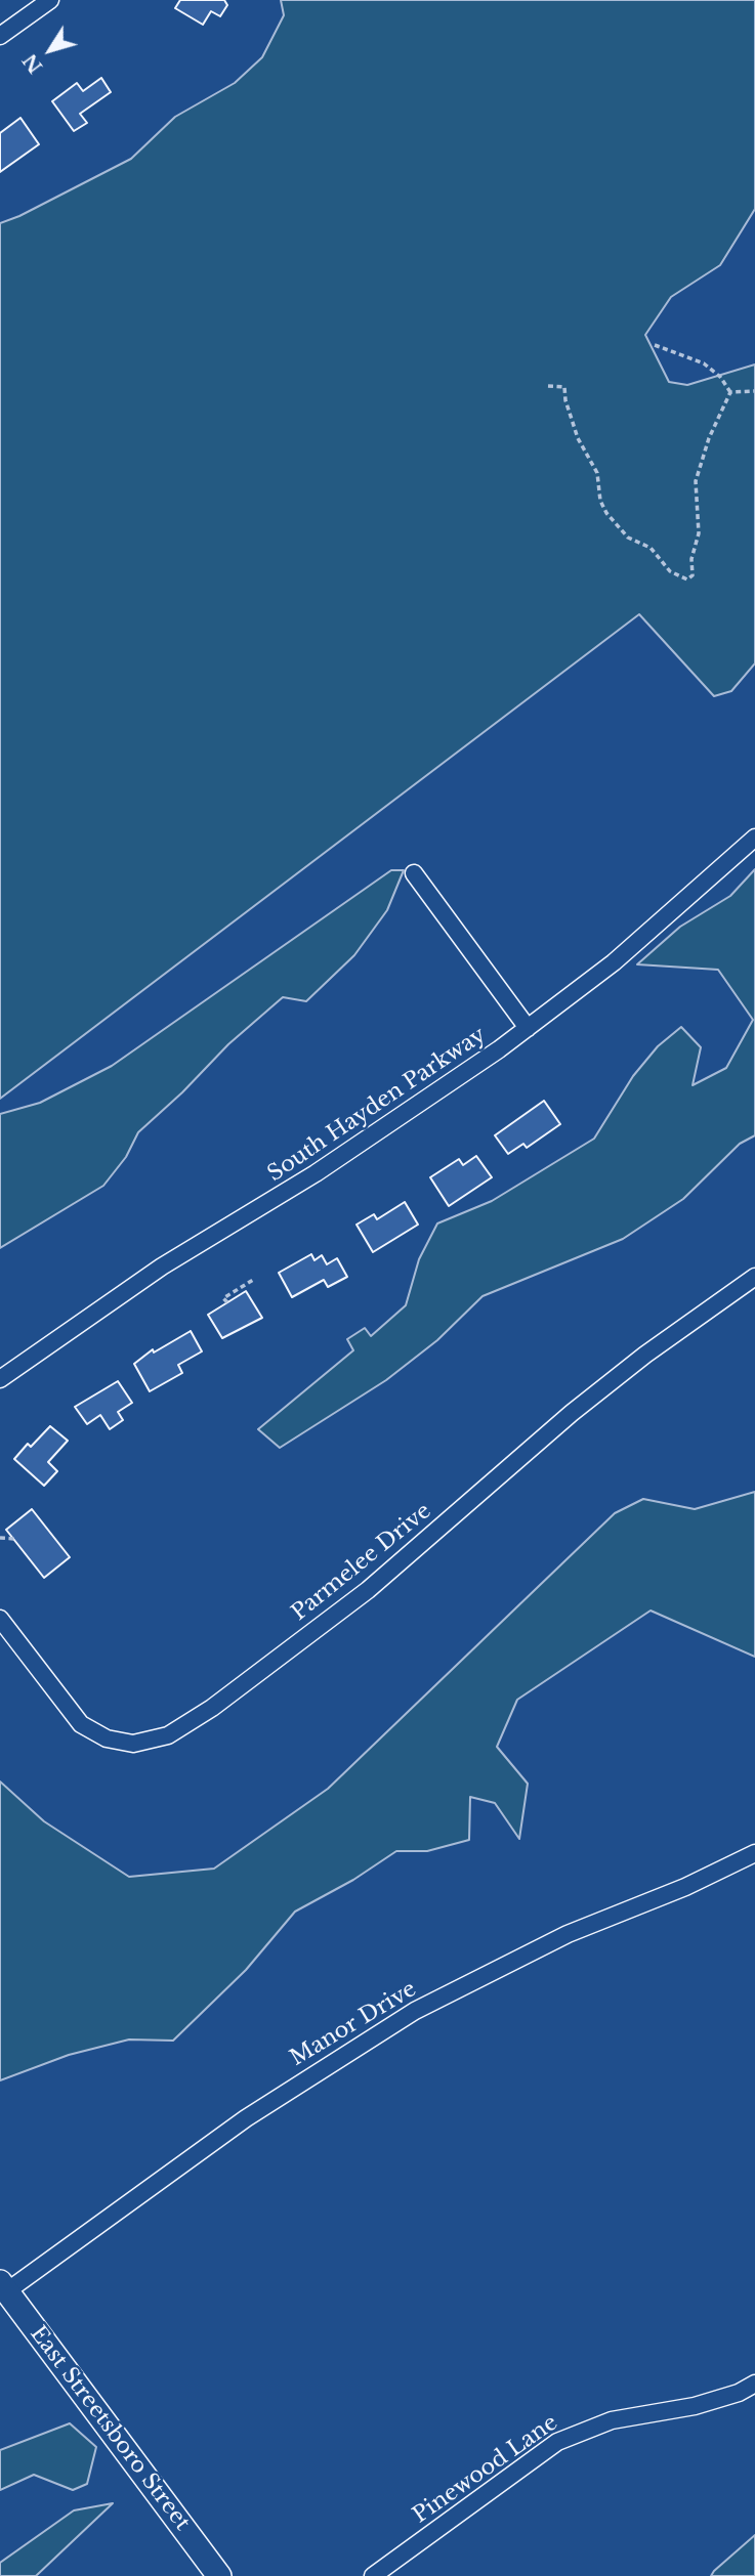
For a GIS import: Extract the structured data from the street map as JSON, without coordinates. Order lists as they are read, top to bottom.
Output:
{
  "streets": {
    "main road": ["East Streetsboro Street"],
    "street": [
      "South Hayden Parkway",
      "Parmelee Drive",
      "Manor Drive",
      "Pinewood Lane"
    ]
  },
  "crossings": [
    ["Manor Drive", "East Streetsboro Street"]
  ],
  "north": "bottom left"
}
